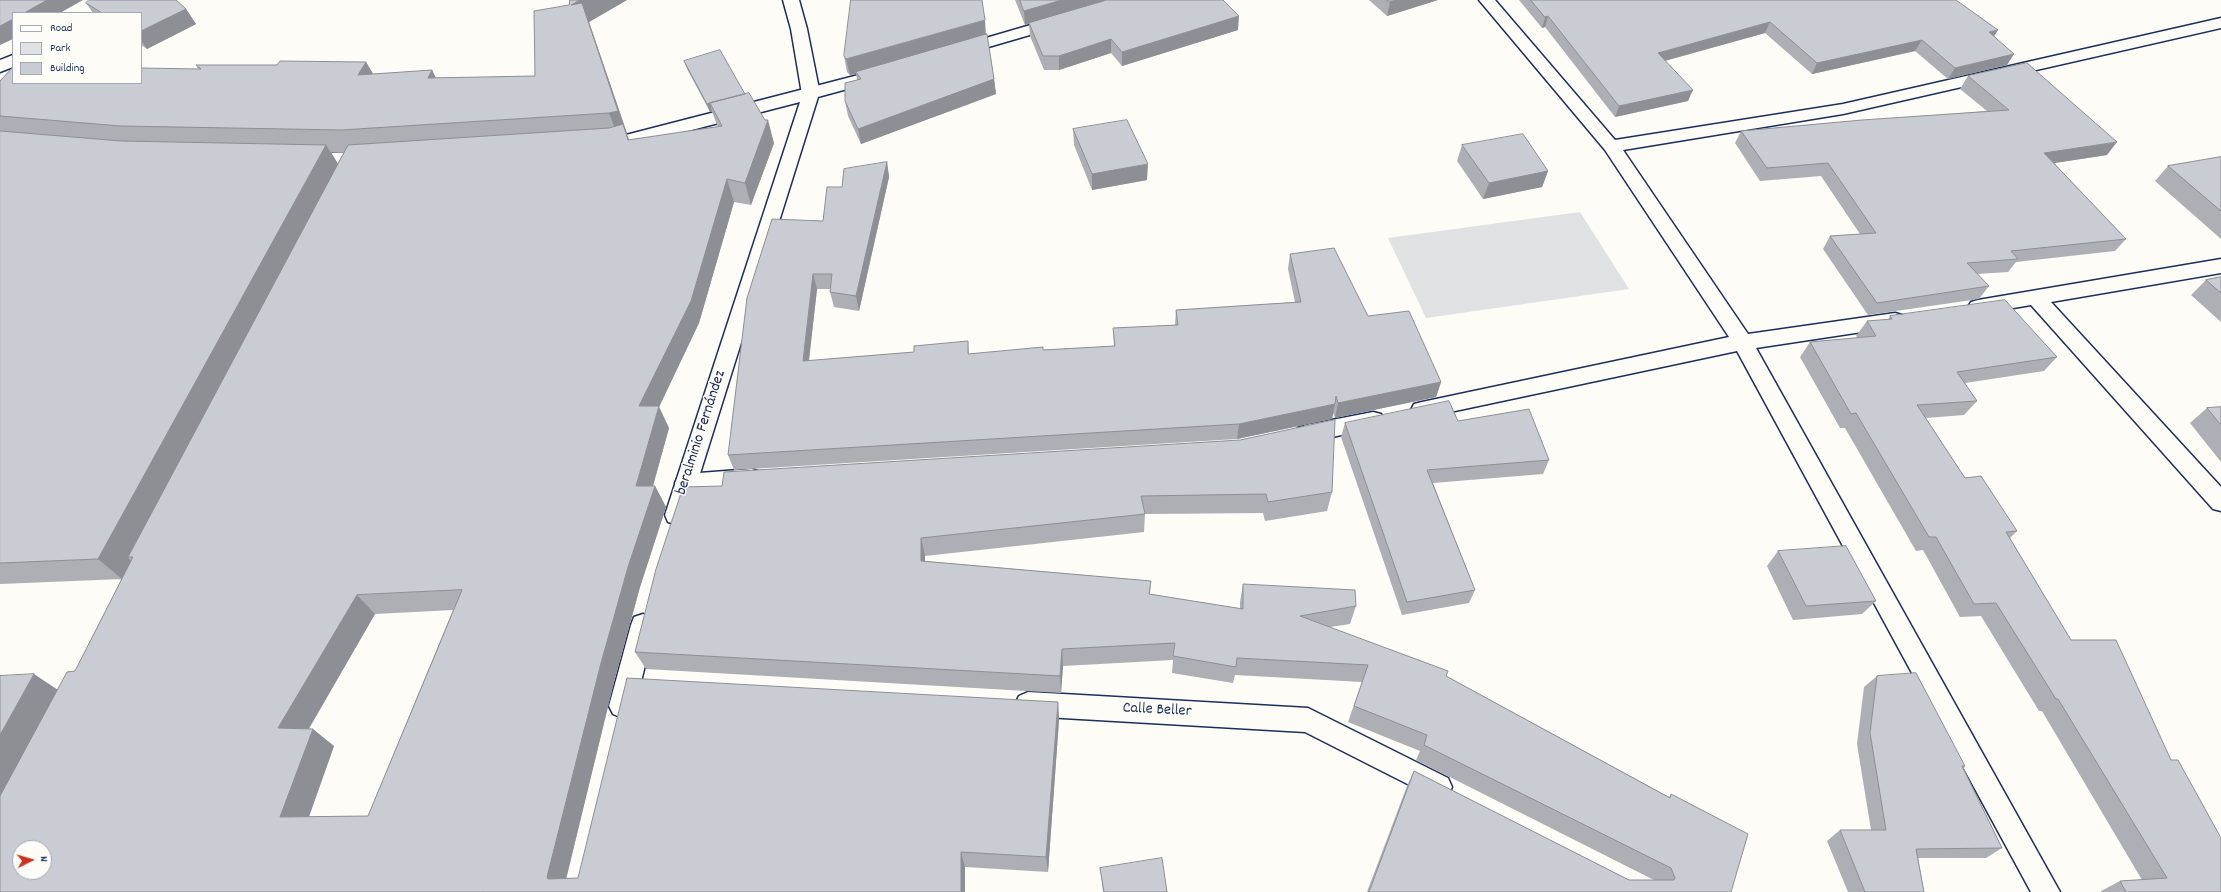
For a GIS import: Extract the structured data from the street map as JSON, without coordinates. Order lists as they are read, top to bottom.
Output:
{
  "streets": {
    "street": ["beralminio Fernández", "Calle Beller"]
  },
  "legend": ["Road", "Park", "Building"],
  "north": "right"
}
